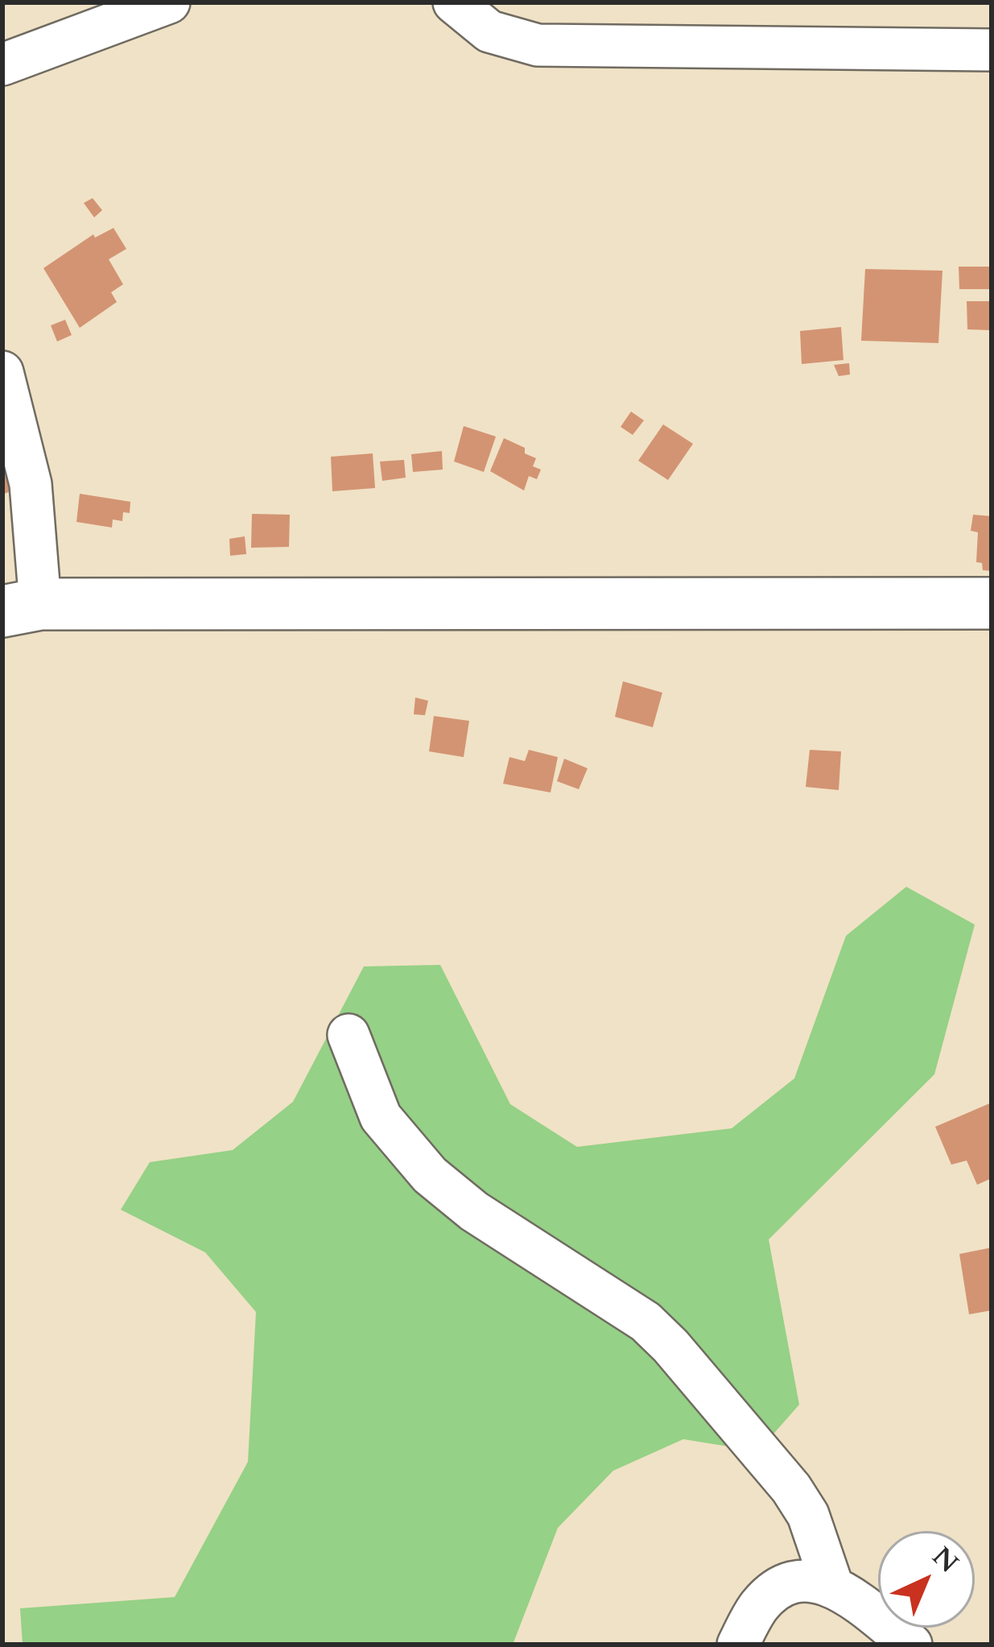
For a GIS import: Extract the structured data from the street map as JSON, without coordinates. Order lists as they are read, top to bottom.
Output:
{
  "north": "top right"
}
